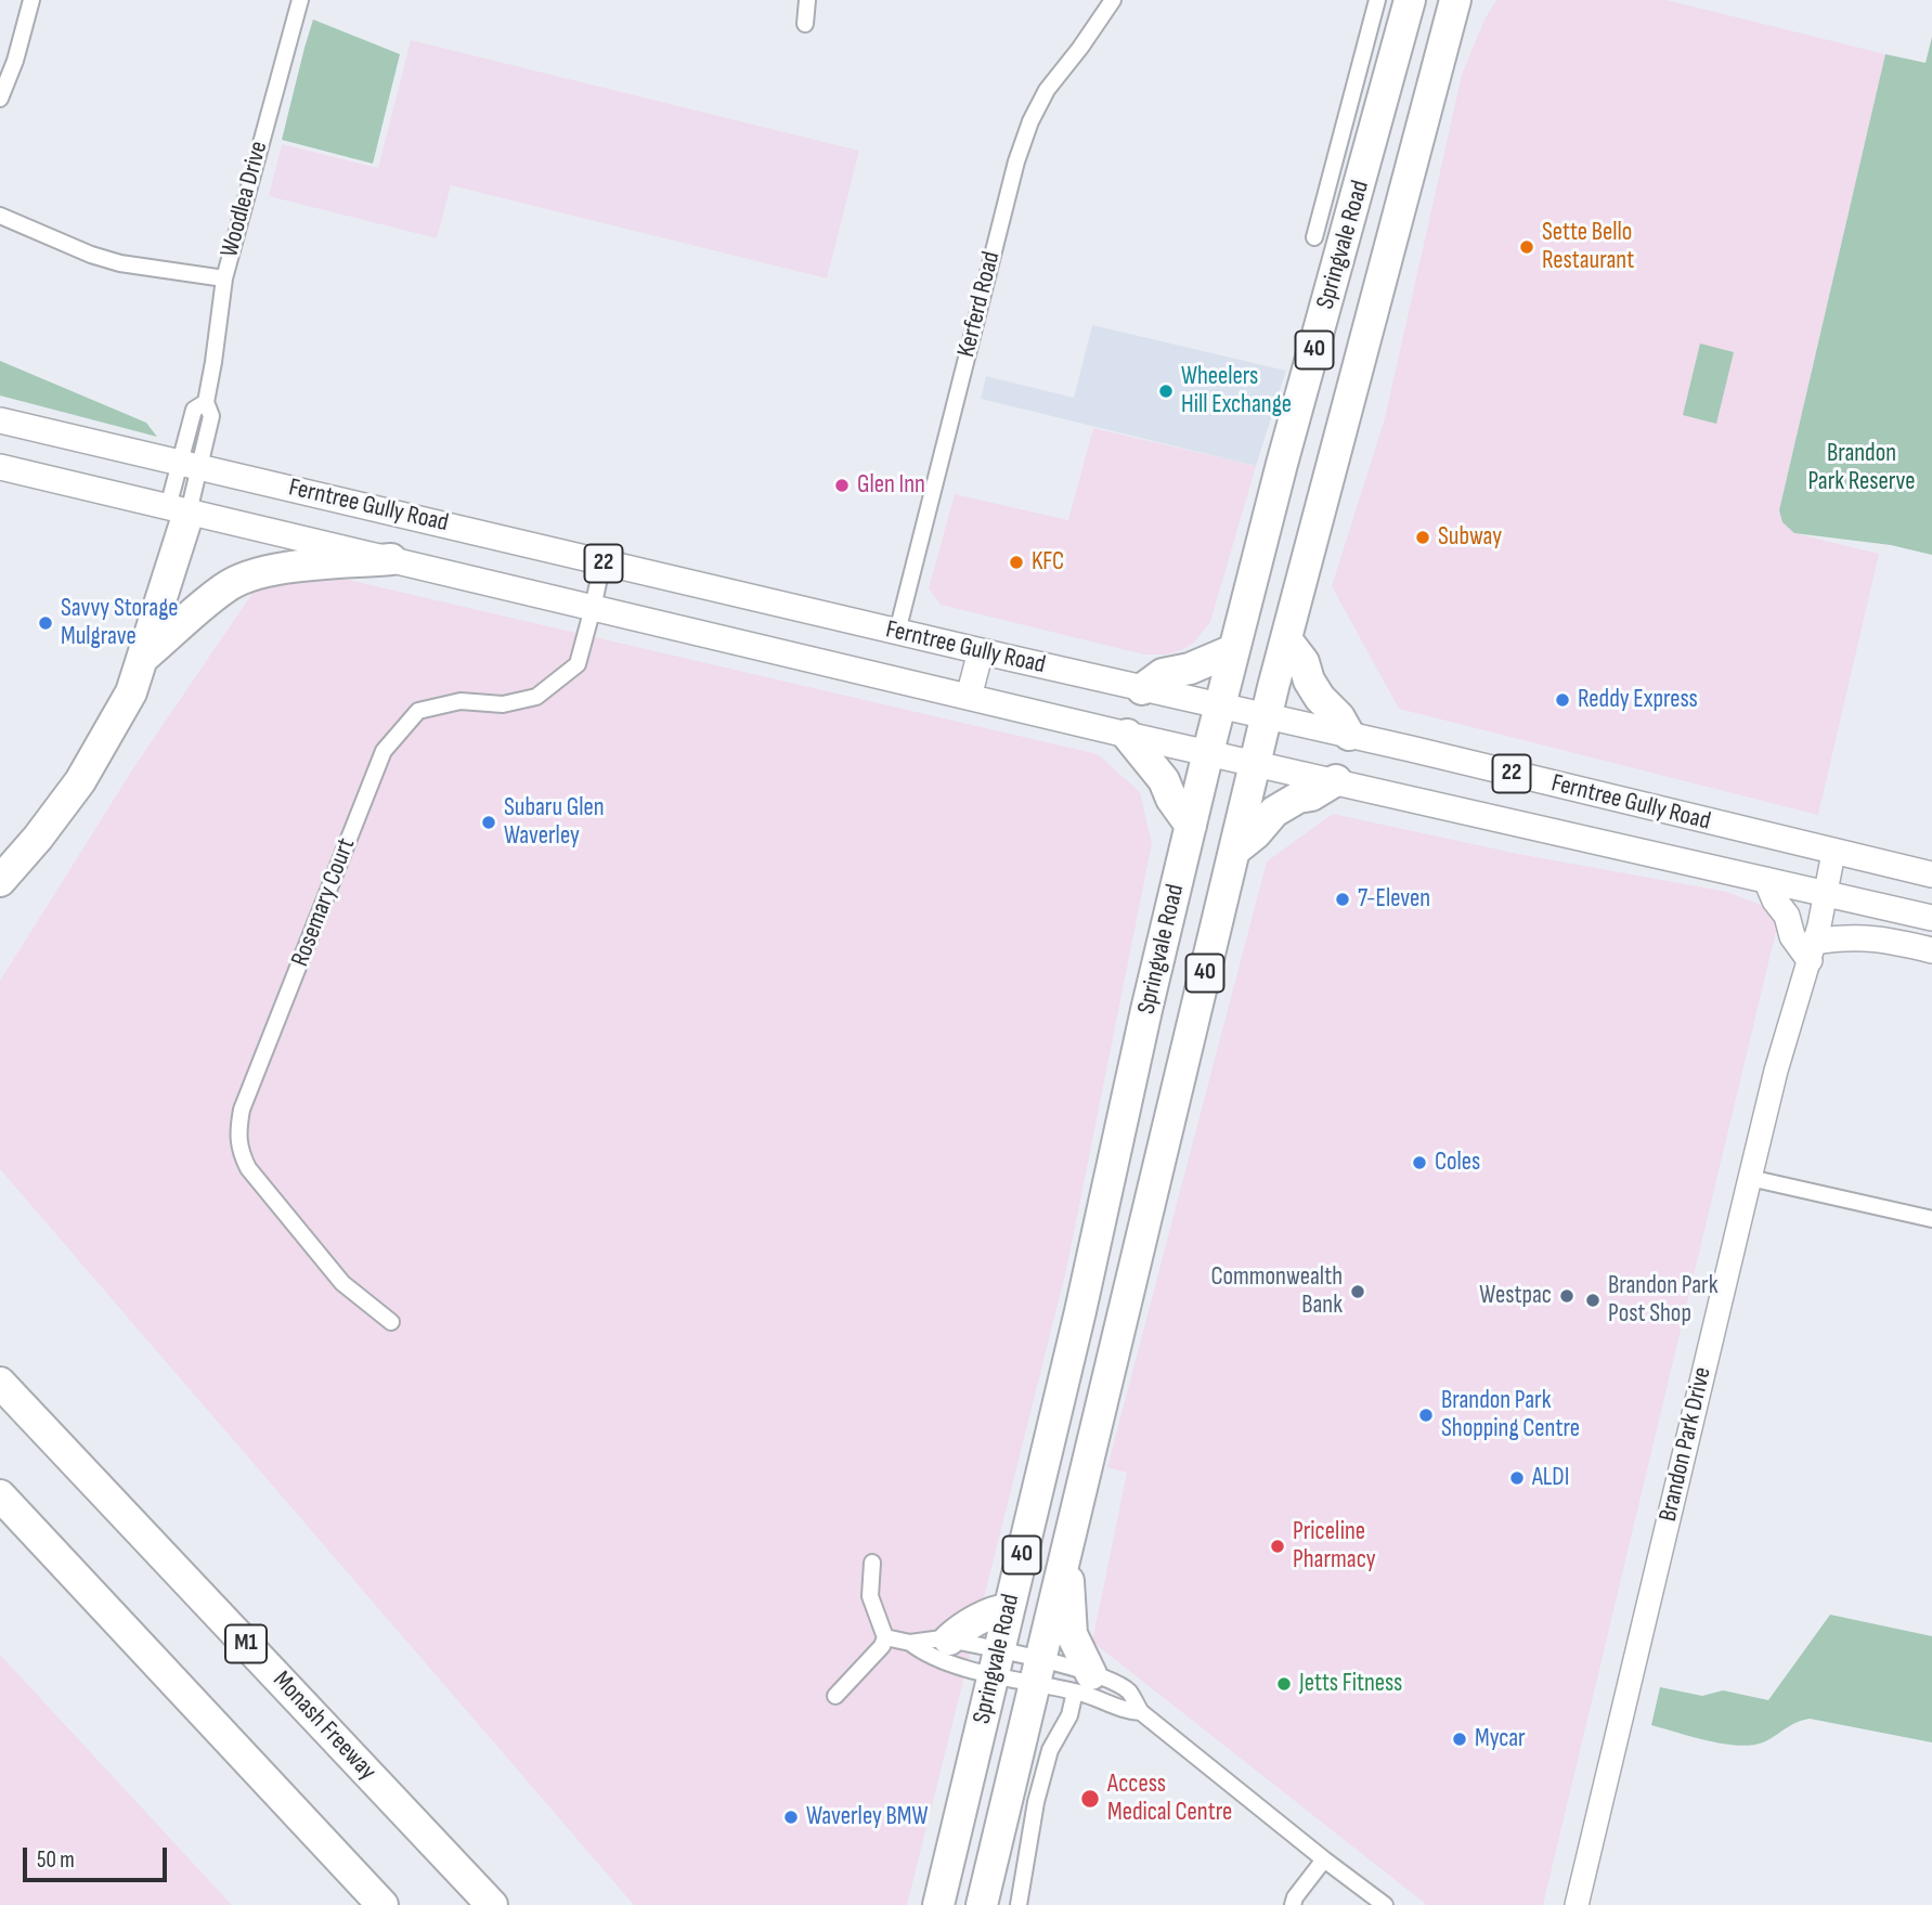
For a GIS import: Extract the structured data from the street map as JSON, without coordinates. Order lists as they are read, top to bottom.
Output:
{
  "streets": {
    "highway": [
      "Springvale Road",
      "40",
      "M1",
      "Monash Freeway"
    ],
    "main road": ["Ferntree Gully Road", "22"],
    "street": [
      "Woodlea Drive",
      "Kerferd Road",
      "Rosemary Court",
      "Brandon Park Drive"
    ]
  },
  "crossings": [
    ["Woodlea Drive", "Ferntree Gully Road"],
    ["Springvale Road", "Ferntree Gully Road"],
    ["Kerferd Road", "Ferntree Gully Road"],
    ["Ferntree Gully Road", "Rosemary Court"],
    ["Ferntree Gully Road", "Brandon Park Drive"]
  ],
  "parks": ["Brandon Park Reserve"],
  "places": [
    "Sette Bello Restaurant",
    "Wheelers Hill Exchange",
    "Glen Inn",
    "Subway",
    "KFC",
    "Savvy Storage Mulgrave",
    "Reddy Express",
    "Subaru Glen Waverley",
    "7-Eleven",
    "Coles",
    "Commonwealth Bank",
    "Westpac",
    "Brandon Park Post Shop",
    "Brandon Park Shopping Centre",
    "ALDI",
    "Priceline Pharmacy",
    "Jetts Fitness",
    "Mycar",
    "Access Medical Centre",
    "Waverley BMW"
  ],
  "scale_bar": "50 m"
}
